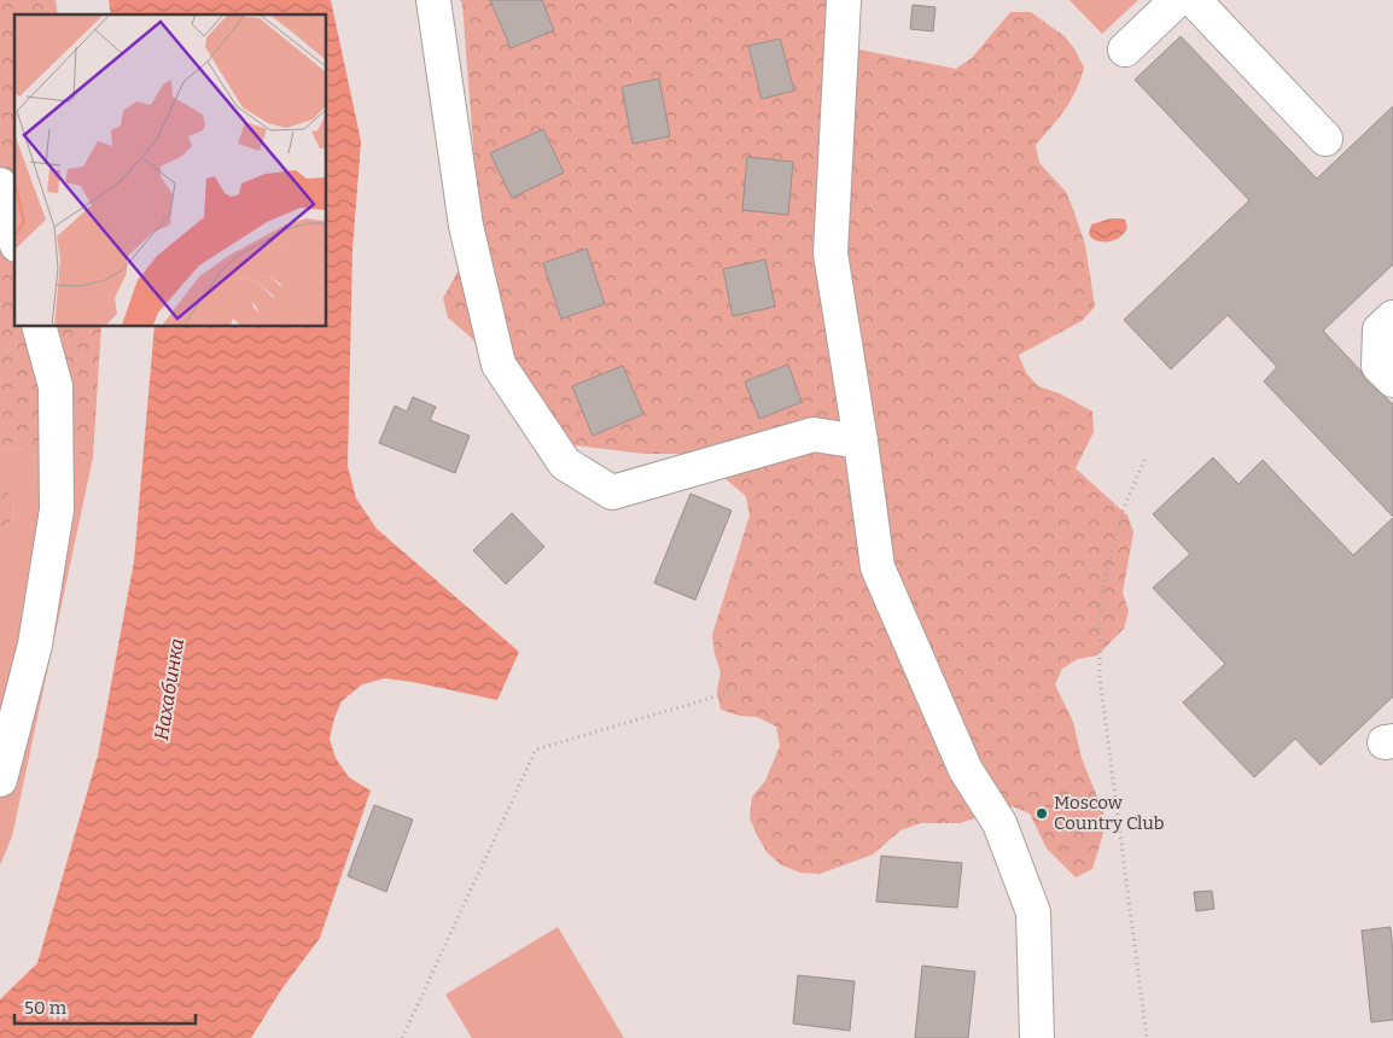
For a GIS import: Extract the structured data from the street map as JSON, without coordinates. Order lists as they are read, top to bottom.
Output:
{
  "water": ["Нахабинка"],
  "places": ["Moscow Country Club"],
  "scale_bar": "50 m"
}
